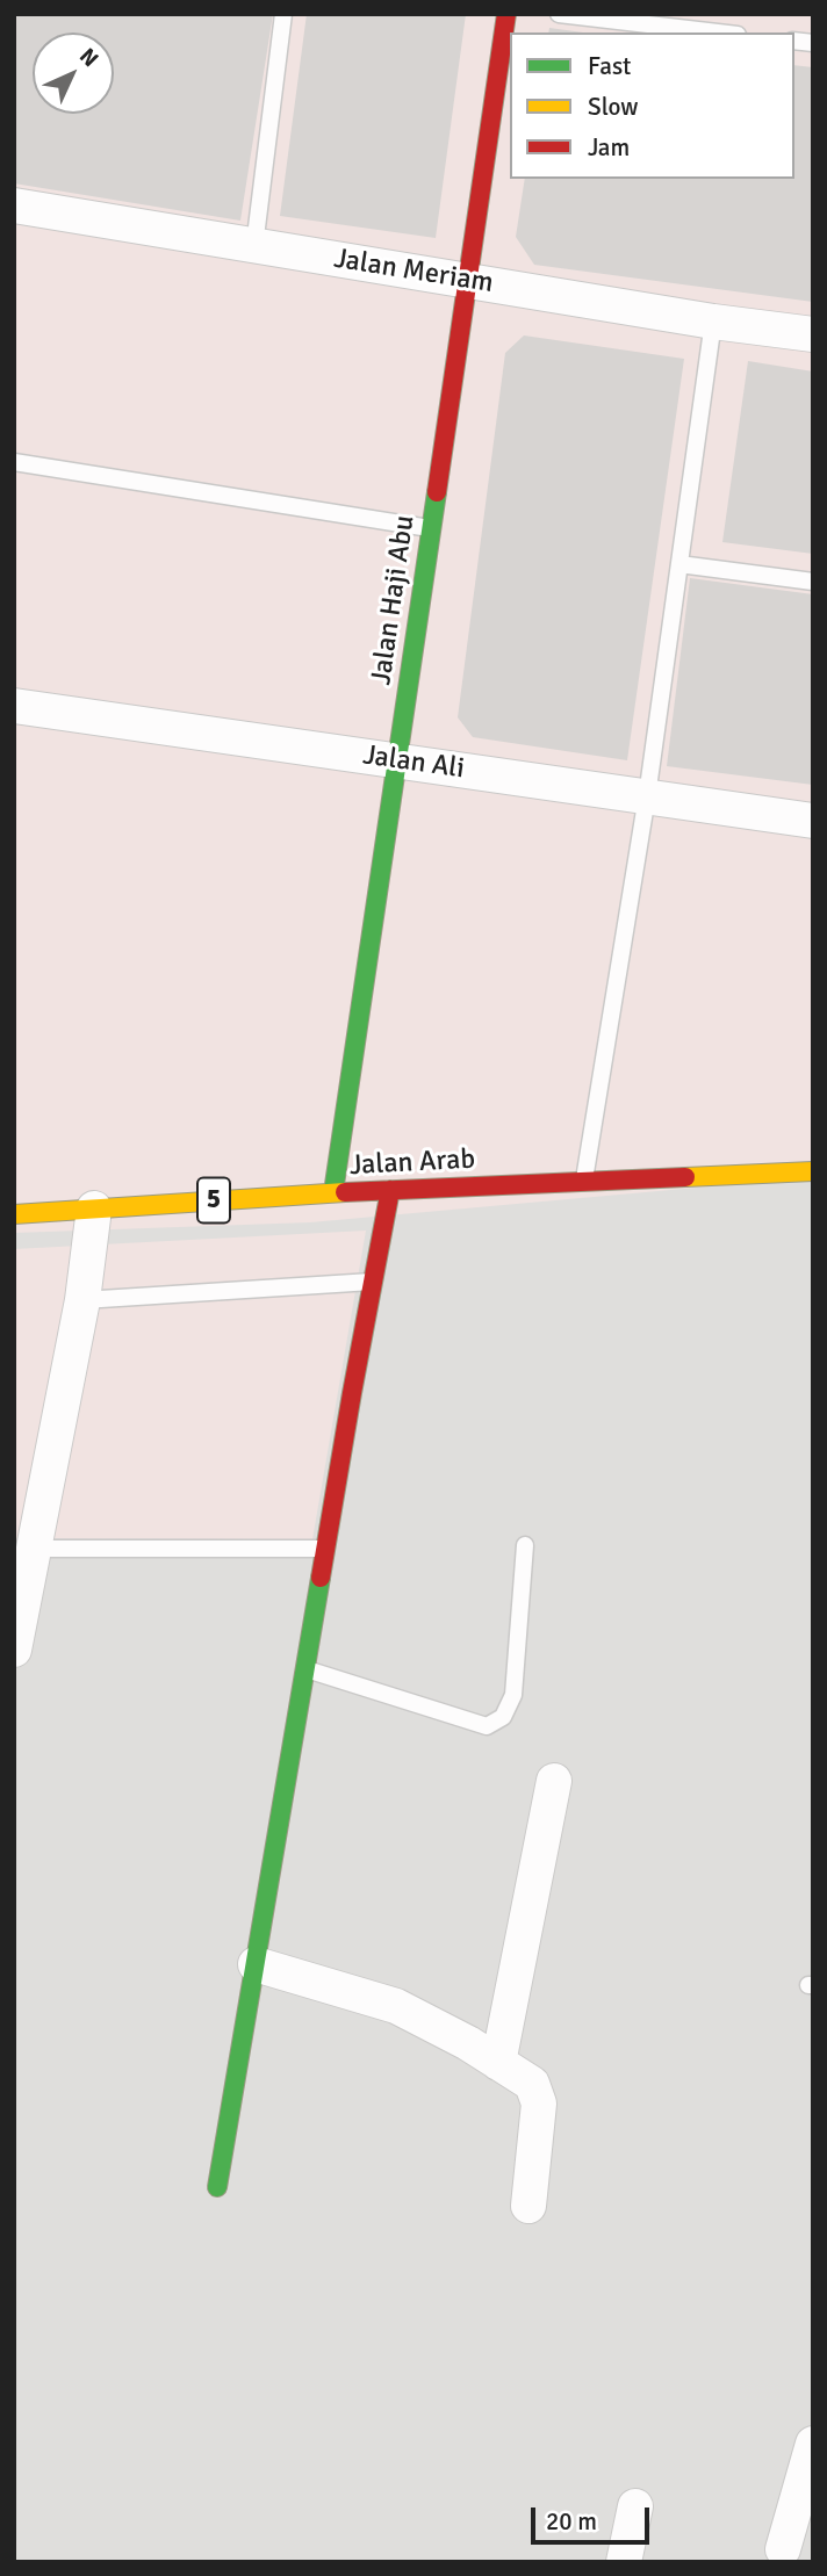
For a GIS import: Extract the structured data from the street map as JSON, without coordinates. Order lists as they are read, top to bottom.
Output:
{
  "streets": {
    "street": [
      "Jalan Meriam",
      "Jalan Haji Abu",
      "Jalan Ali",
      "Jalan Arab",
      "5"
    ]
  },
  "crossings": [
    ["Jalan Meriam", "Jalan Haji Abu"],
    ["Jalan Haji Abu", "Jalan Ali"],
    ["Jalan Haji Abu", "Jalan Arab"]
  ],
  "legend": ["Fast", "Slow", "Jam"],
  "scale_bar": "20 m",
  "north": "top right"
}
